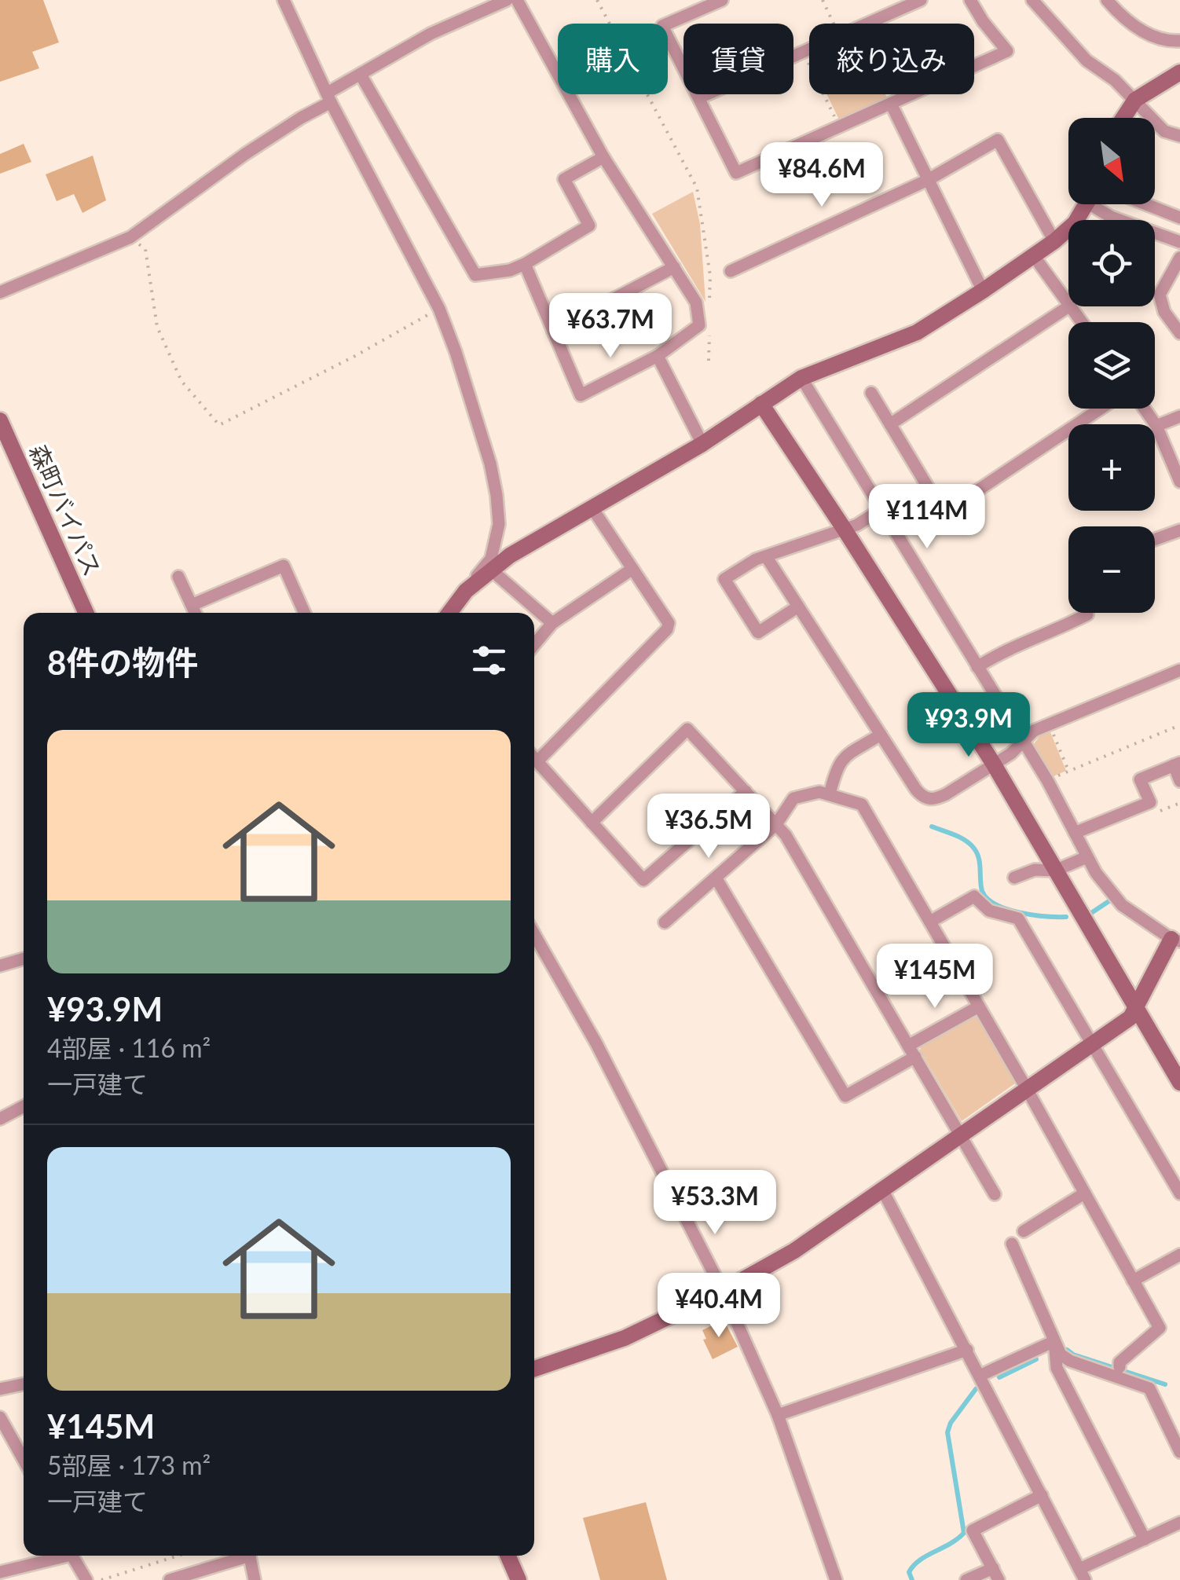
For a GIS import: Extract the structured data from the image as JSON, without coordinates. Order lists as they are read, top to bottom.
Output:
{
  "streets": {
    "street": ["森町バイパス"]
  },
  "north": "bottom right",
  "page": {
    "chip": ["購入", "賃貸", "絞り込み"],
    "map_buttons": ["+", "−"],
    "price": [
      "¥84.6M",
      "¥63.7M",
      "¥114M",
      "¥93.9M",
      "¥36.5M",
      "¥145M",
      "¥53.3M",
      "¥40.4M"
    ],
    "heading": "8件の物件",
    "list": [
      {
        "name": "¥93.9M",
        "note": "4部屋 · 116 m² · 一戸建て"
      },
      {
        "name": "¥145M",
        "note": "5部屋 · 173 m² · 一戸建て"
      }
    ]
  }
}
